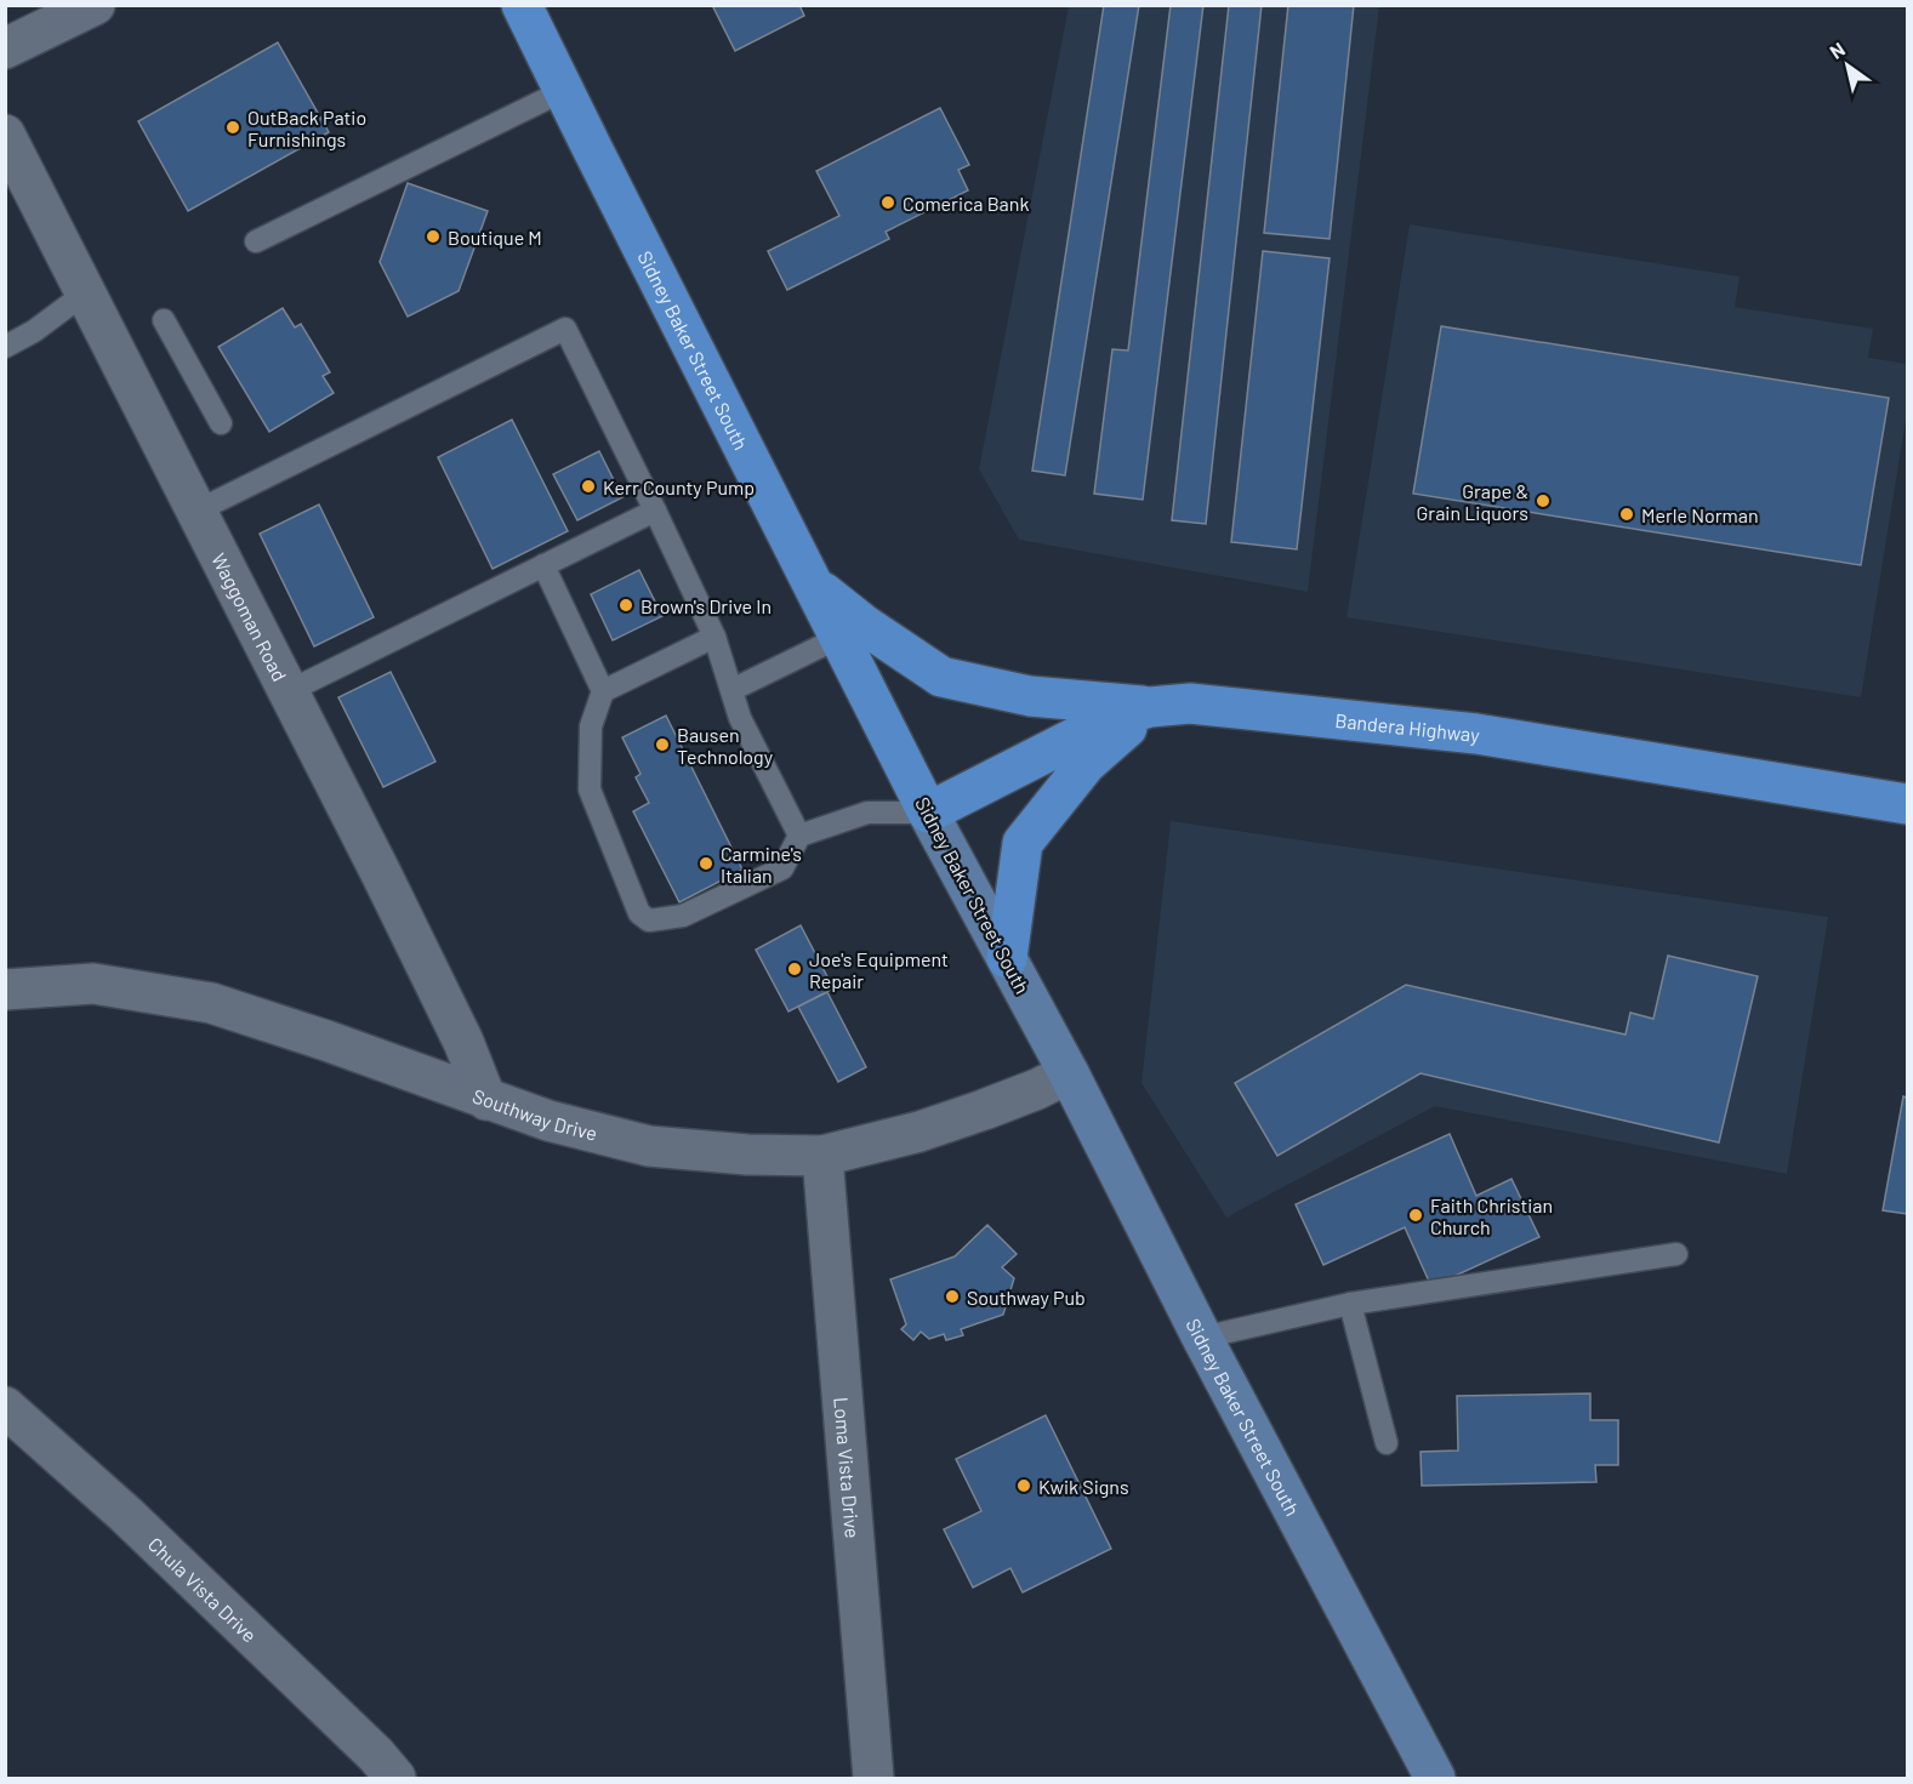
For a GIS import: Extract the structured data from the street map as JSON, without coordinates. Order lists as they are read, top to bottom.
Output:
{
  "streets": {
    "main road": ["Sidney Baker Street South", "Bandera Highway"],
    "street": [
      "Waggoman Road",
      "Southway Drive",
      "Loma Vista Drive",
      "Chula Vista Drive"
    ]
  },
  "crossings": [
    ["Sidney Baker Street South", "Bandera Highway"],
    ["Sidney Baker Street South", "Southway Drive"],
    ["Waggoman Road", "Southway Drive"],
    ["Southway Drive", "Loma Vista Drive"]
  ],
  "places": [
    "OutBack Patio Furnishings",
    "Comerica Bank",
    "Boutique M",
    "Kerr County Pump",
    "Grape & Grain Liquors",
    "Merle Norman",
    "Brown's Drive In",
    "Bausen Technology",
    "Carmine's Italian",
    "Joe's Equipment Repair",
    "Faith Christian Church",
    "Southway Pub",
    "Kwik Signs"
  ],
  "north": "top left"
}
